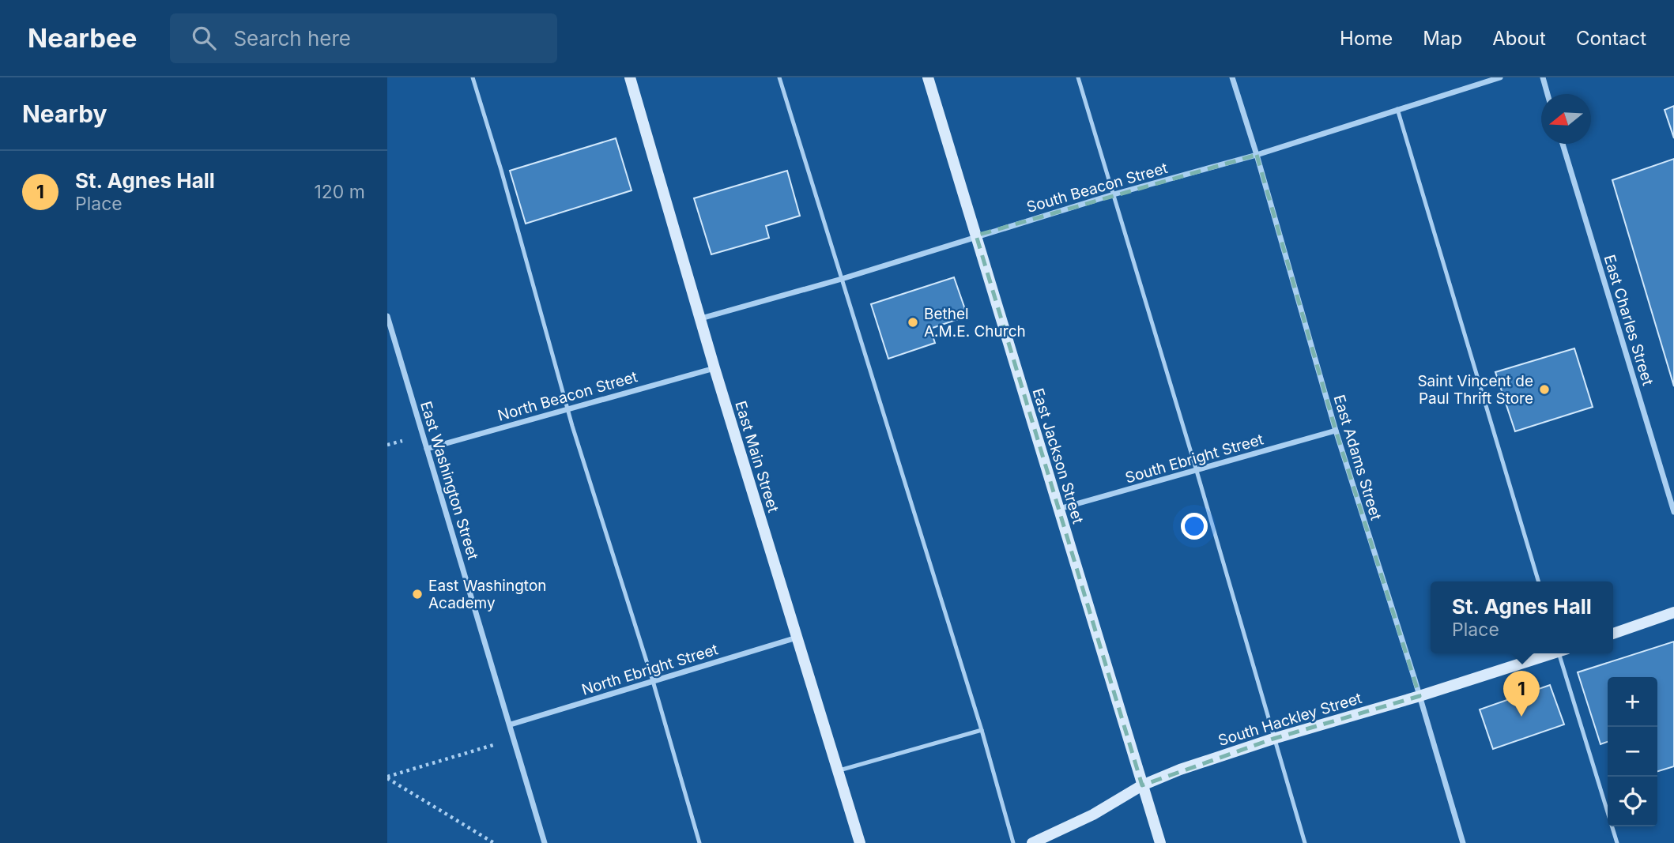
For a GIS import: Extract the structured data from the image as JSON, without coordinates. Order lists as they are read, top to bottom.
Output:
{
  "streets": {
    "main road": ["East Jackson Street", "East Main Street", "South Hackley Street"],
    "street": [
      "South Beacon Street",
      "East Charles Street",
      "North Beacon Street",
      "East Adams Street",
      "South Ebright Street",
      "East Washington Street",
      "North Ebright Street"
    ]
  },
  "crossings": [
    ["South Beacon Street", "East Jackson Street"],
    ["South Beacon Street", "East Main Street"],
    ["South Beacon Street", "East Adams Street"],
    ["North Beacon Street", "East Main Street"],
    ["North Beacon Street", "East Washington Street"],
    ["East Jackson Street", "South Ebright Street"],
    ["East Jackson Street", "South Hackley Street"],
    ["East Main Street", "North Ebright Street"],
    ["East Adams Street", "South Ebright Street"],
    ["East Adams Street", "South Hackley Street"],
    ["East Washington Street", "North Ebright Street"]
  ],
  "places": ["Bethel A.M.E. Church", "Saint Vincent de Paul Thrift Store", "East Washington Academy"],
  "north": "left",
  "page": {
    "header": "Nearbee",
    "search": "Search here",
    "nav": [
      "Home",
      "Map",
      "About",
      "Contact"
    ],
    "heading": "Nearby",
    "list": [
      {
        "mark": "1",
        "name": "St. Agnes Hall",
        "note": "Place",
        "value": "120 m"
      }
    ],
    "popup": ["St. Agnes Hall", "Place"],
    "pins": "1",
    "map_buttons": ["+", "−"]
  }
}
